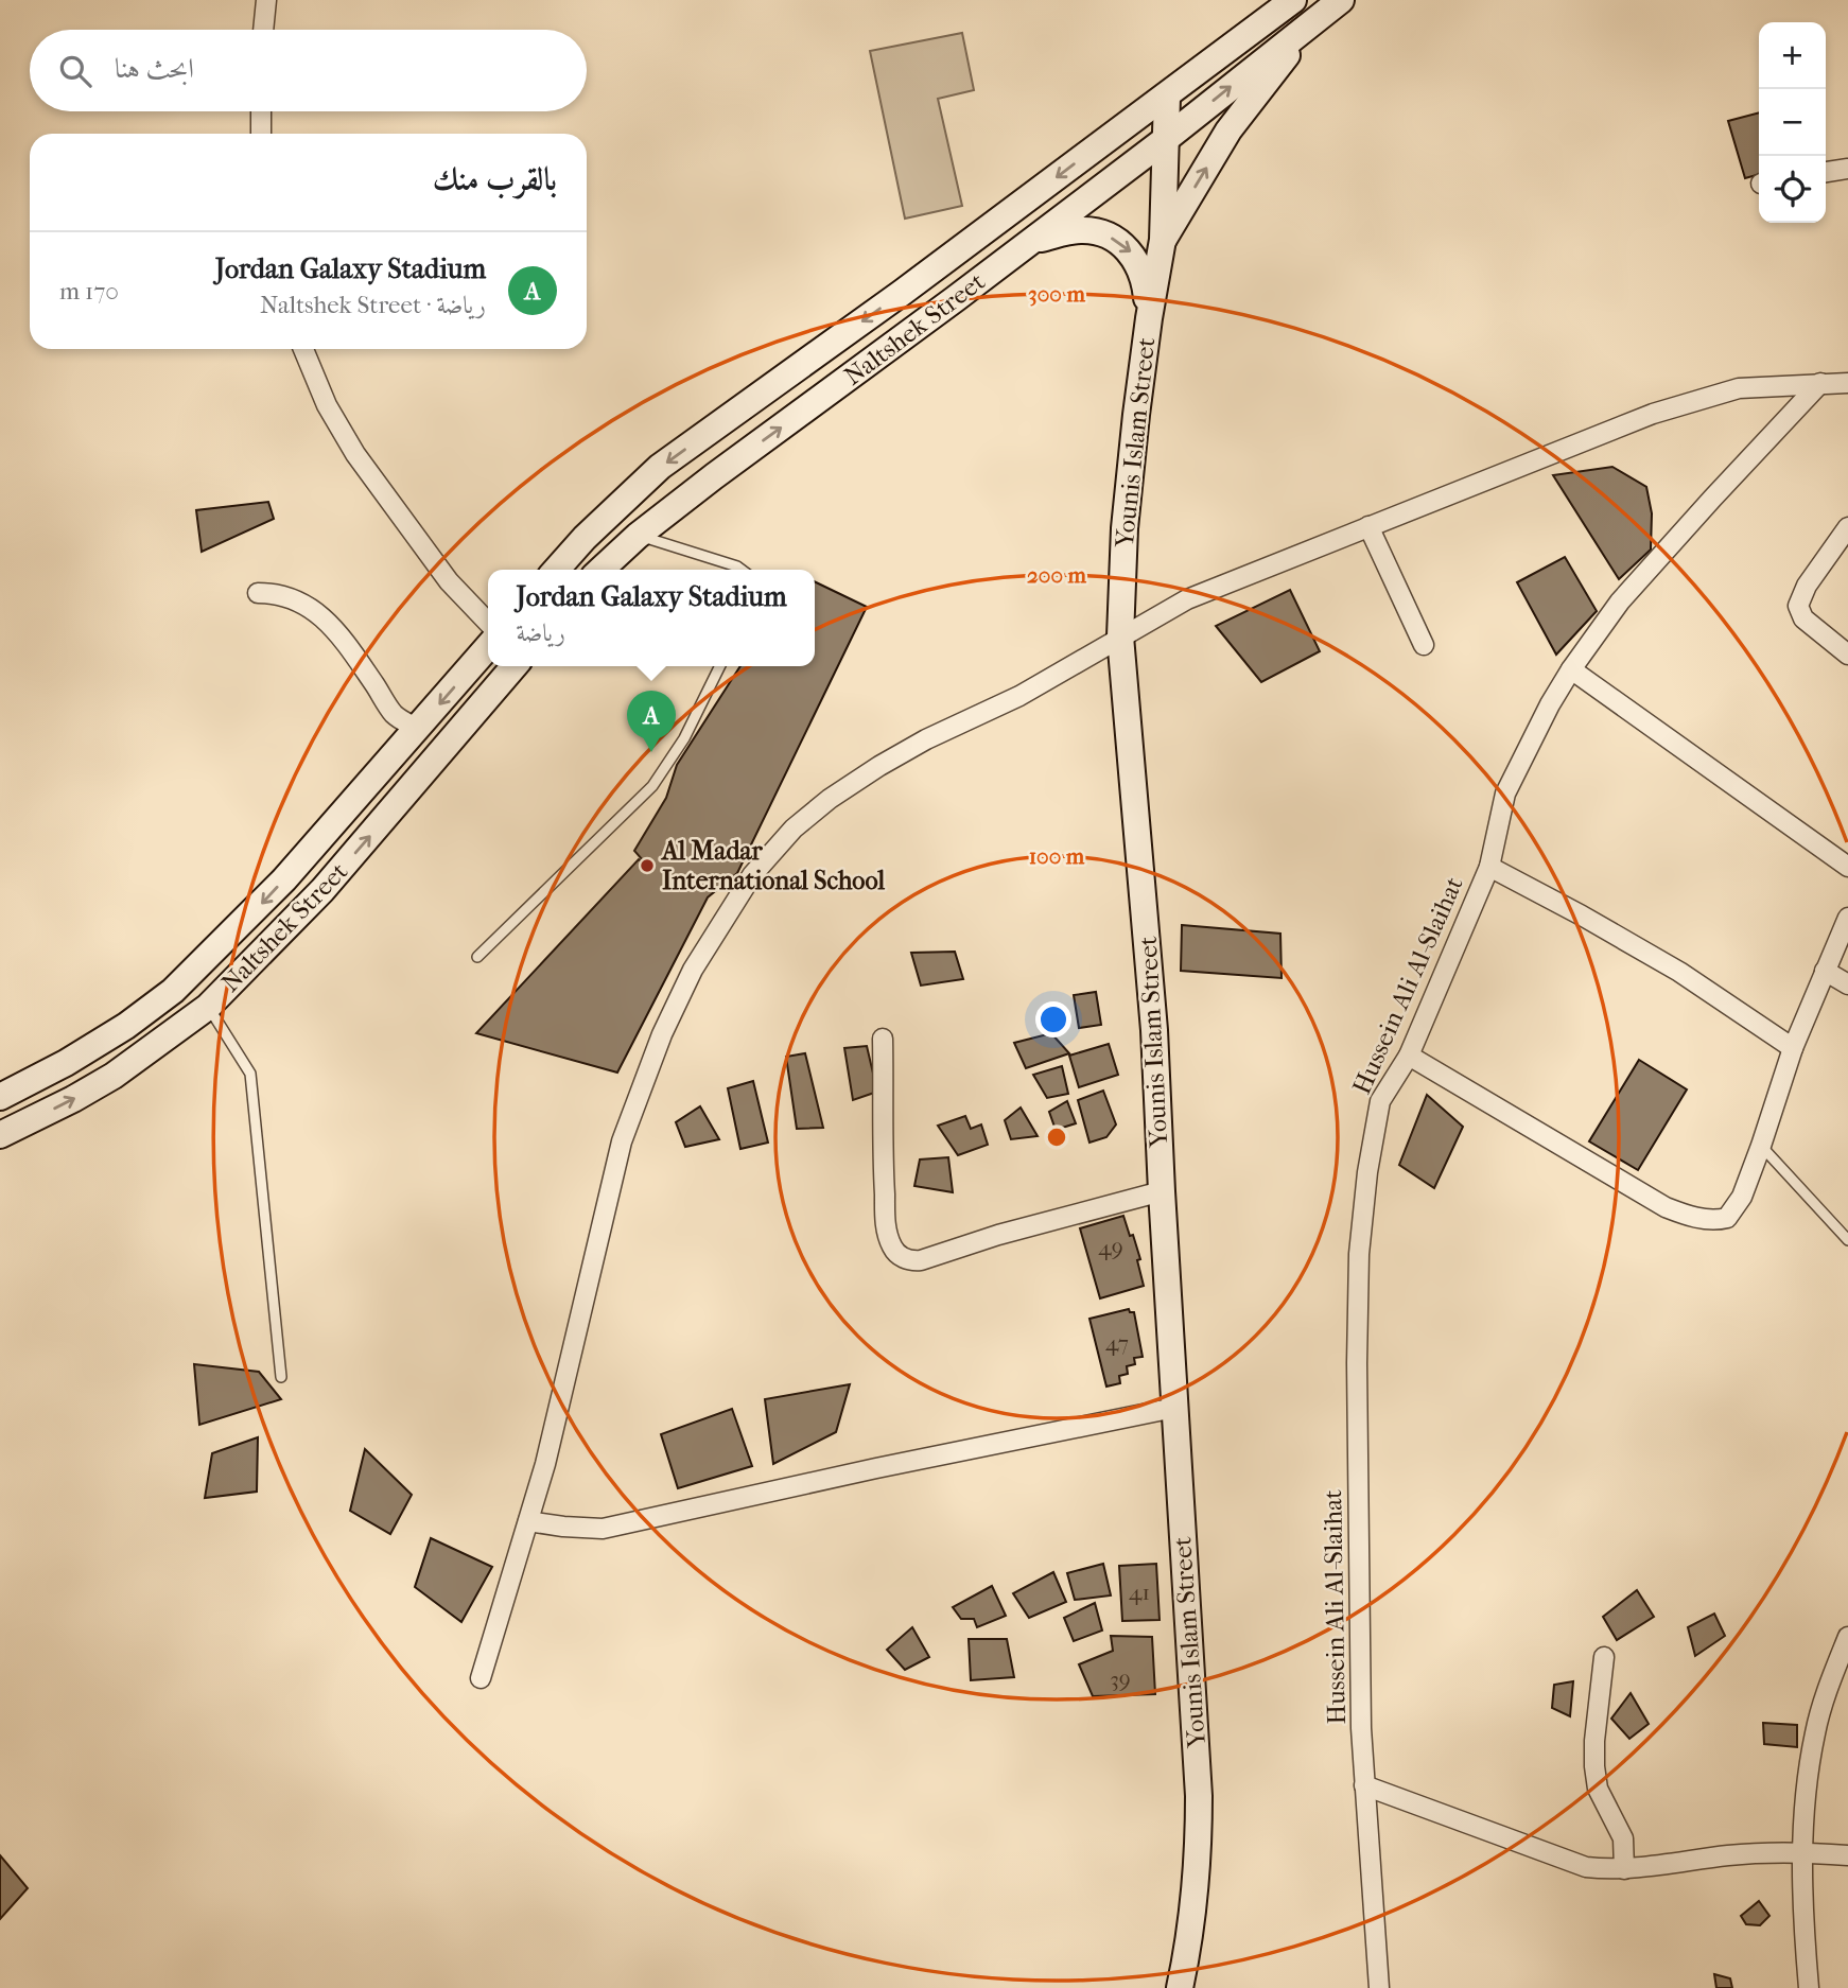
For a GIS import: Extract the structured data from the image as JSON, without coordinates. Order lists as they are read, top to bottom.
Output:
{
  "streets": {
    "main road": ["Naltshek Street", "Younis Islam Street"],
    "street": ["Hussein Ali Al-Slaihat"]
  },
  "crossings": [
    ["Naltshek Street", "Younis Islam Street"]
  ],
  "places": ["Al Madar International School"],
  "house_numbers": [
    "49",
    "47",
    "41",
    "39"
  ],
  "page": {
    "map_buttons": ["+", "−"],
    "search": "ابحث هنا",
    "heading": "بالقرب منك",
    "list": [
      {
        "mark": "A",
        "name": "Jordan Galaxy Stadium",
        "note": "رياضة · Naltshek Street",
        "value": "170 m"
      }
    ],
    "popup": ["Jordan Galaxy Stadium", "رياضة"],
    "pins": "A"
  },
  "rings": ["300 m", "200 m", "100 m"]
}
